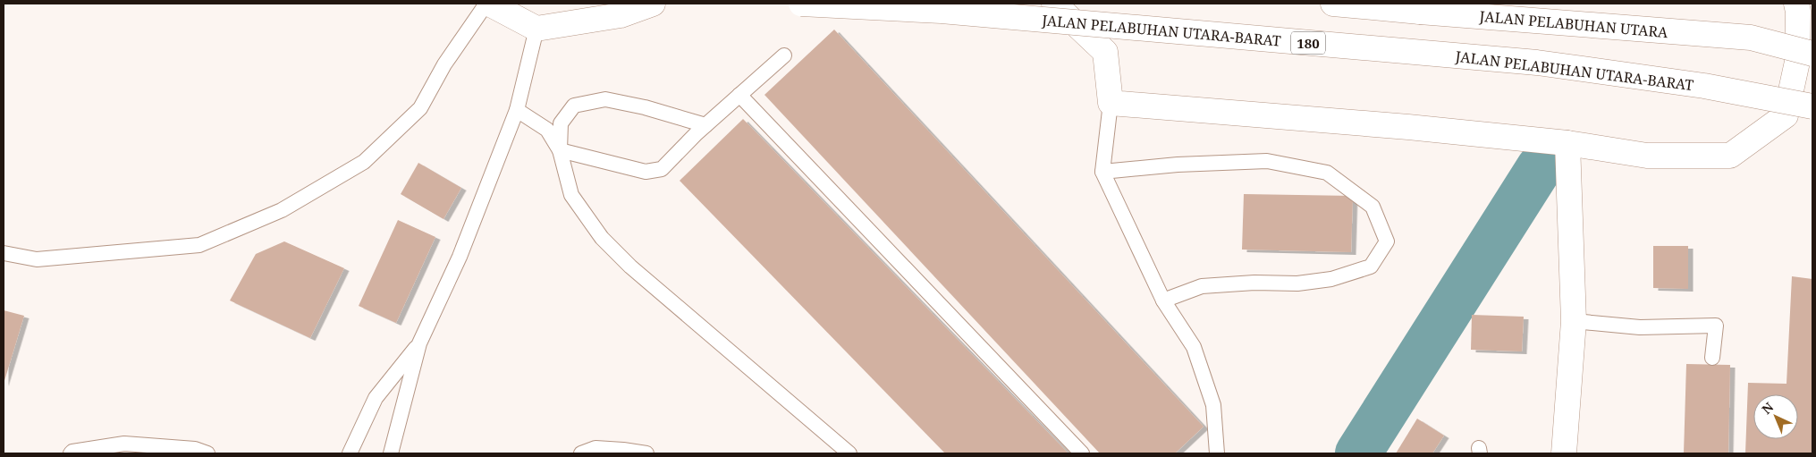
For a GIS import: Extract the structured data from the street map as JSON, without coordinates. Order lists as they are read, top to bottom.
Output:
{
  "streets": {
    "main road": ["JALAN PELABUHAN UTARA", "JALAN PELABUHAN UTARA-BARAT", "180"]
  },
  "north": "top left"
}
